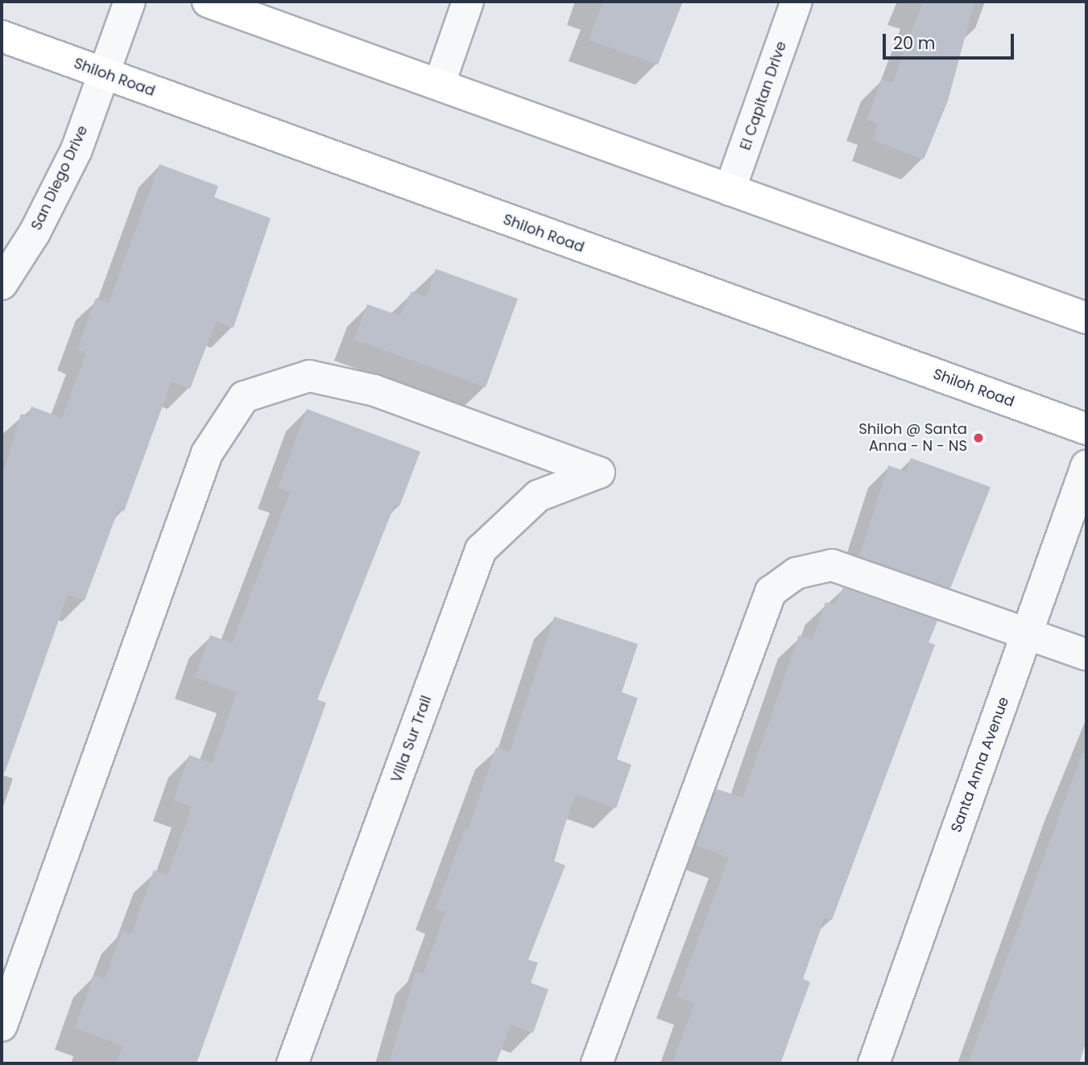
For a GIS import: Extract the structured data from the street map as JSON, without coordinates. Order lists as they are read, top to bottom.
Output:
{
  "streets": {
    "main road": ["Shiloh Road"],
    "street": [
      "El Capitan Drive",
      "San Diego Drive",
      "Villa Sur Trail",
      "Santa Anna Avenue"
    ]
  },
  "crossings": [
    ["Shiloh Road", "San Diego Drive"]
  ],
  "places": ["Shiloh @ Santa Anna - N - NS"],
  "scale_bar": "20 m"
}
